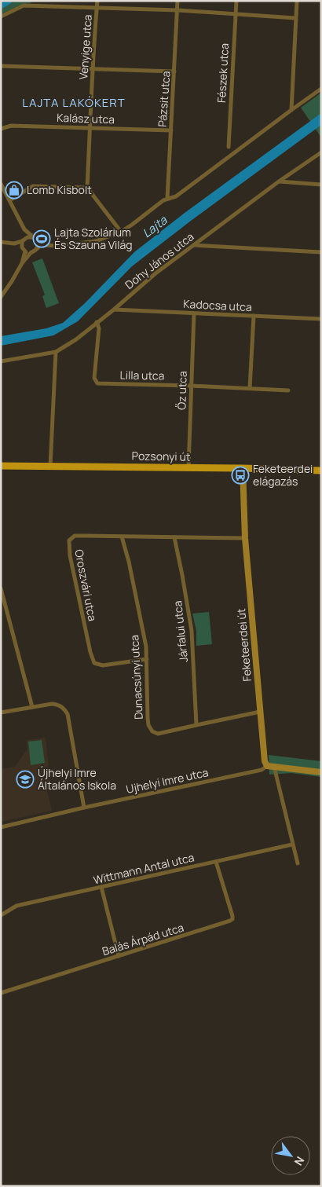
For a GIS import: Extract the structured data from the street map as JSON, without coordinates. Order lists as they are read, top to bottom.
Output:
{
  "streets": {
    "main road": ["Pozsonyi út", "Feketeerdei út"],
    "street": [
      "Venyige utca",
      "Fészek utca",
      "Pázsit utca",
      "Kalász utca",
      "Dohy János utca",
      "Kadocsa utca",
      "Lilla utca",
      "Őz utca",
      "Oroszvári utca",
      "Járfalui utca",
      "Dunacsúnyi utca",
      "Ujhelyi Imre utca",
      "Wittmann Antal utca",
      "Balás Árpád utca"
    ]
  },
  "crossings": [
    ["Venyige utca", "Kalász utca"],
    ["Pázsit utca", "Kalász utca"],
    ["Dohy János utca", "Kadocsa utca"],
    ["Dohy János utca", "Lilla utca"],
    ["Kadocsa utca", "Őz utca"],
    ["Lilla utca", "Őz utca"],
    ["Őz utca", "Pozsonyi út"],
    ["Pozsonyi út", "Feketeerdei út"],
    ["Oroszvári utca", "Járfalui utca"],
    ["Oroszvári utca", "Feketeerdei út"],
    ["Oroszvári utca", "Dunacsúnyi utca"],
    ["Járfalui utca", "Dunacsúnyi utca"],
    ["Feketeerdei út", "Dunacsúnyi utca"],
    ["Feketeerdei út", "Ujhelyi Imre utca"],
    ["Wittmann Antal utca", "Balás Árpád utca"]
  ],
  "districts": ["LAJTA LAKÓKERT"],
  "water": ["Lajta"],
  "places": {
    "shop": ["Lomb Kisbolt"],
    "sports": ["Lajta Szolárium És Szauna Világ"],
    "bus stop": ["Feketeerdei elágazás"],
    "school or university": ["Újhelyi Imre Általános Iskola"]
  },
  "north": "bottom right"
}
